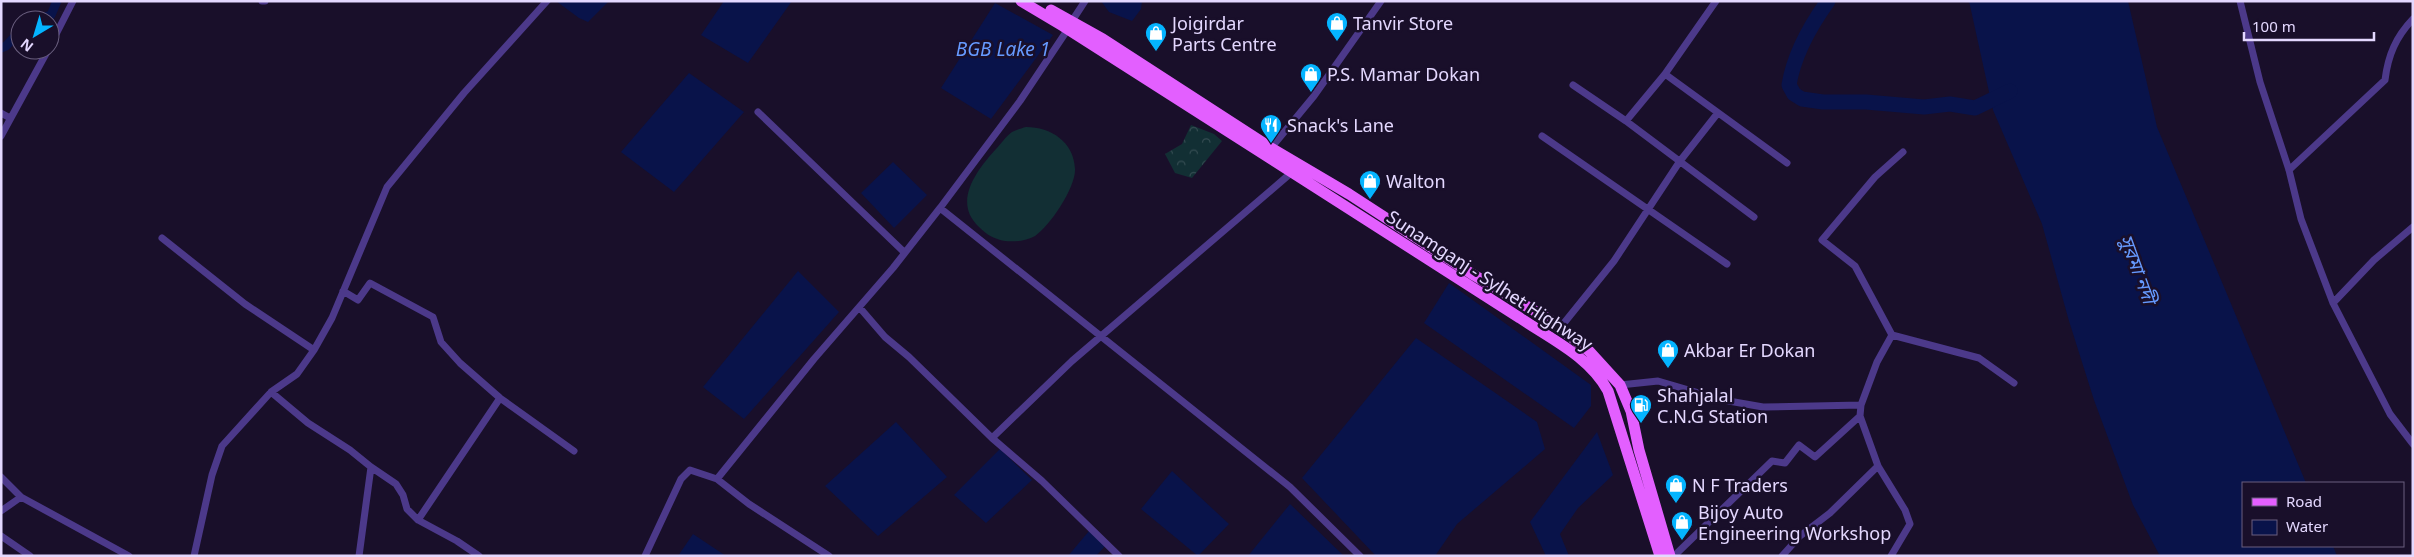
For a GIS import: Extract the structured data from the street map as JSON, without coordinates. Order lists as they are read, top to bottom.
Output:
{
  "streets": {
    "main road": ["Sunamganj - Sylhet Highway"]
  },
  "water": ["BGB Lake 1", "সুরমা নদী"],
  "places": {
    "shop": [
      "Tanvir Store",
      "Joigirdar Parts Centre",
      "P.S. Mamar Dokan",
      "Walton",
      "Akbar Er Dokan",
      "N F Traders",
      "Bijoy Auto Engineering Workshop"
    ],
    "restaurant": ["Snack's Lane"],
    "fuel station": ["Shahjalal C.N.G Station"]
  },
  "legend": ["Road", "Water"],
  "scale_bar": "100 m",
  "north": "bottom left"
}
